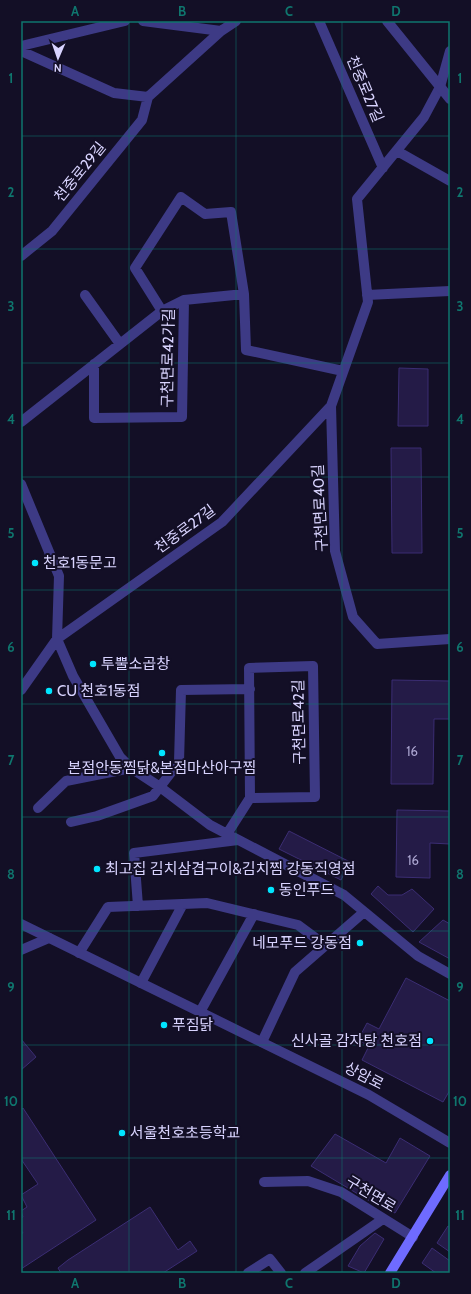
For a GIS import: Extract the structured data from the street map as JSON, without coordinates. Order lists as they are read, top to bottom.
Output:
{
  "streets": {
    "street": [
      "천중로27길",
      "천중로29길",
      "구천면로42가길",
      "구천면로40길",
      "구천면로42길",
      "상암로",
      "구천면로"
    ]
  },
  "crossings": [
    ["천중로27길", "구천면로40길"]
  ],
  "places": [
    "천호1동문고",
    "투뿔소곱창",
    "CU 천호1동점",
    "본점안동찜닭&본점마산아구찜",
    "최고집 김치삼겹구이&김치찜 강동직영점",
    "동인푸드",
    "네모푸드 강동점",
    "푸짐닭",
    "신사골 감자탕 천호점",
    "서울천호초등학교"
  ],
  "house_numbers": ["16", "16"],
  "north": "bottom",
  "grid": {
    "columns": [
      "A",
      "B",
      "C",
      "D"
    ],
    "rows": [
      "1",
      "2",
      "3",
      "4",
      "5",
      "6",
      "7",
      "8",
      "9",
      "10",
      "11"
    ]
  }
}
